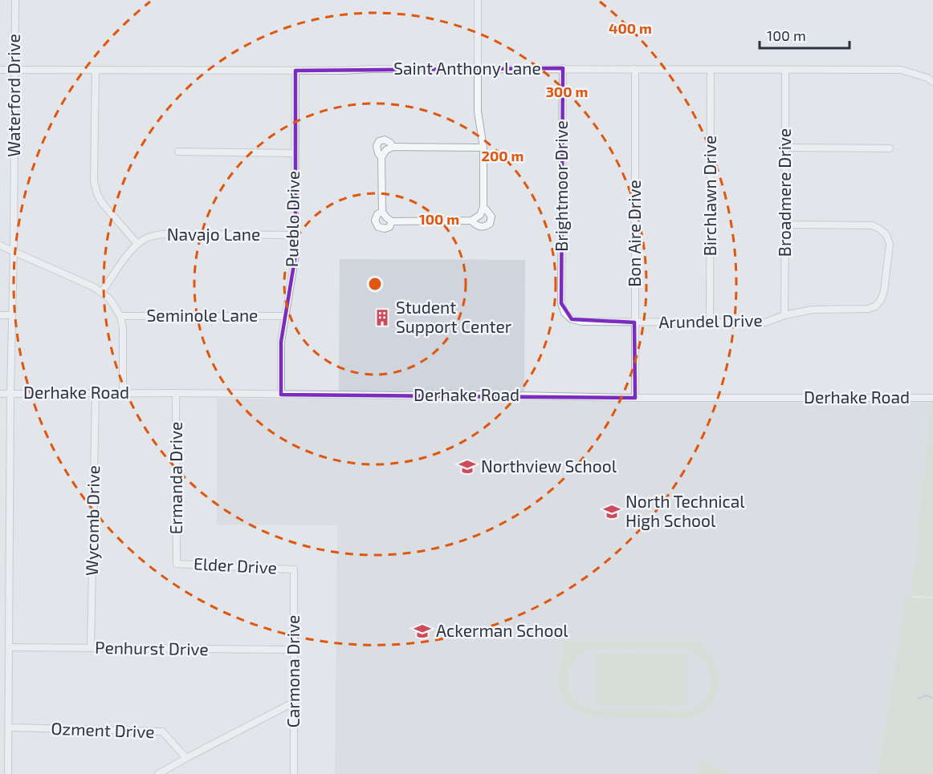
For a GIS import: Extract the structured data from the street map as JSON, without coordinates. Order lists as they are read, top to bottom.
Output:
{
  "streets": {
    "street": [
      "Saint Anthony Lane",
      "Waterford Drive",
      "Brightmoor Drive",
      "Broadmere Drive",
      "Birchlawn Drive",
      "Pueblo Drive",
      "Bon Aire Drive",
      "Navajo Lane",
      "Seminole Lane",
      "Arundel Drive",
      "Derhake Road",
      "Ermanda Drive",
      "Wycomb Drive",
      "Elder Drive",
      "Penhurst Drive",
      "Carmona Drive",
      "Ozment Drive"
    ]
  },
  "crossings": [
    ["Saint Anthony Lane", "Waterford Drive"],
    ["Saint Anthony Lane", "Brightmoor Drive"],
    ["Saint Anthony Lane", "Broadmere Drive"],
    ["Saint Anthony Lane", "Birchlawn Drive"],
    ["Saint Anthony Lane", "Pueblo Drive"],
    ["Saint Anthony Lane", "Bon Aire Drive"],
    ["Waterford Drive", "Derhake Road"],
    ["Waterford Drive", "Penhurst Drive"],
    ["Waterford Drive", "Ozment Drive"],
    ["Brightmoor Drive", "Arundel Drive"],
    ["Broadmere Drive", "Arundel Drive"],
    ["Birchlawn Drive", "Arundel Drive"],
    ["Pueblo Drive", "Navajo Lane"],
    ["Pueblo Drive", "Seminole Lane"],
    ["Pueblo Drive", "Derhake Road"],
    ["Bon Aire Drive", "Arundel Drive"],
    ["Bon Aire Drive", "Derhake Road"],
    ["Derhake Road", "Ermanda Drive"],
    ["Derhake Road", "Wycomb Drive"],
    ["Ermanda Drive", "Elder Drive"],
    ["Wycomb Drive", "Penhurst Drive"],
    ["Elder Drive", "Carmona Drive"],
    ["Penhurst Drive", "Carmona Drive"]
  ],
  "places": {
    "building": ["Student Support Center"],
    "school or university": ["Northview School", "North Technical High School", "Ackerman School"]
  },
  "scale_bar": "100 m",
  "rings": [
    "400 m",
    "300 m",
    "200 m",
    "100 m"
  ]
}
